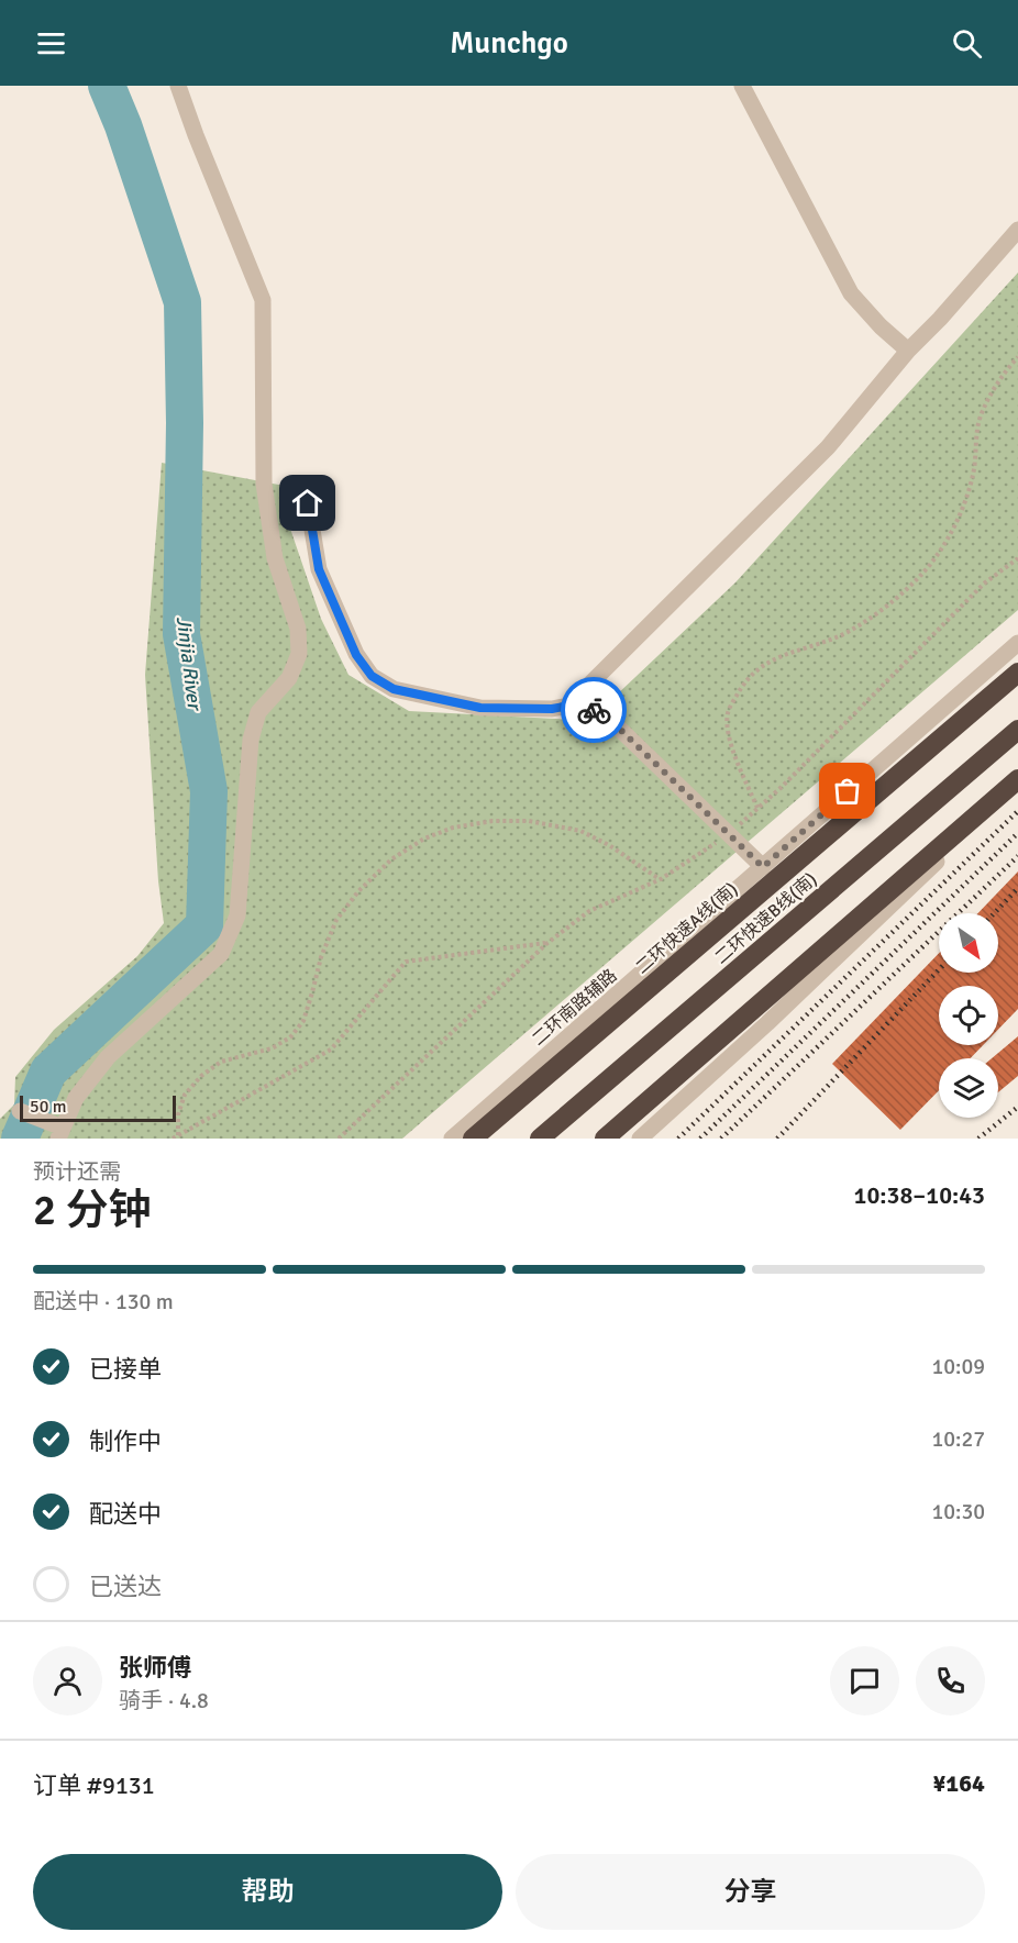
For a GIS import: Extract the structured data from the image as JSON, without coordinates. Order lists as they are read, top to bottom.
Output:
{
  "streets": {
    "highway": ["二环快速B线(南)", "二环快速A线(南)"],
    "street": ["二环南路辅路"]
  },
  "water": ["Jinjia River"],
  "scale_bar": "50 m",
  "north": "bottom right",
  "page": {
    "header": "Munchgo",
    "scale": "50 m",
    "heading": ["2 分钟", "预计还需", "10:38–10:43"],
    "panel": [
      "张师傅",
      "骑手 · 4.8",
      "订单 #9131",
      "¥164"
    ],
    "bar": "配送中 · 130 m",
    "list": [
      ["已接单", "10:09"],
      ["制作中", "10:27"],
      ["配送中", "10:30"],
      "已送达"
    ],
    "buttons": ["帮助", "分享"]
  }
}
